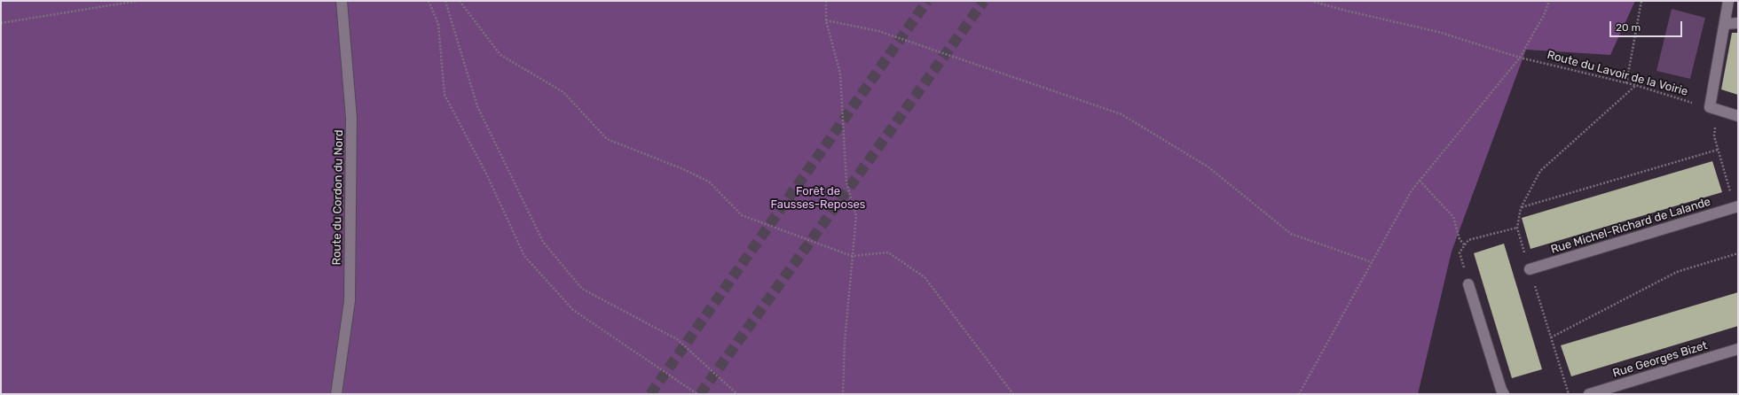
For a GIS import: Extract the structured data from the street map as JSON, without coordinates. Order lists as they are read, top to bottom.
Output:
{
  "streets": {
    "street": ["Route du Cordon du Nord", "Rue Michel-Richard de Lalande", "Rue Georges Bizet"],
    "path": ["Route du Lavoir de la Voirie"]
  },
  "parks": ["Forêt de Fausses-Reposes"],
  "scale_bar": "20 m"
}
